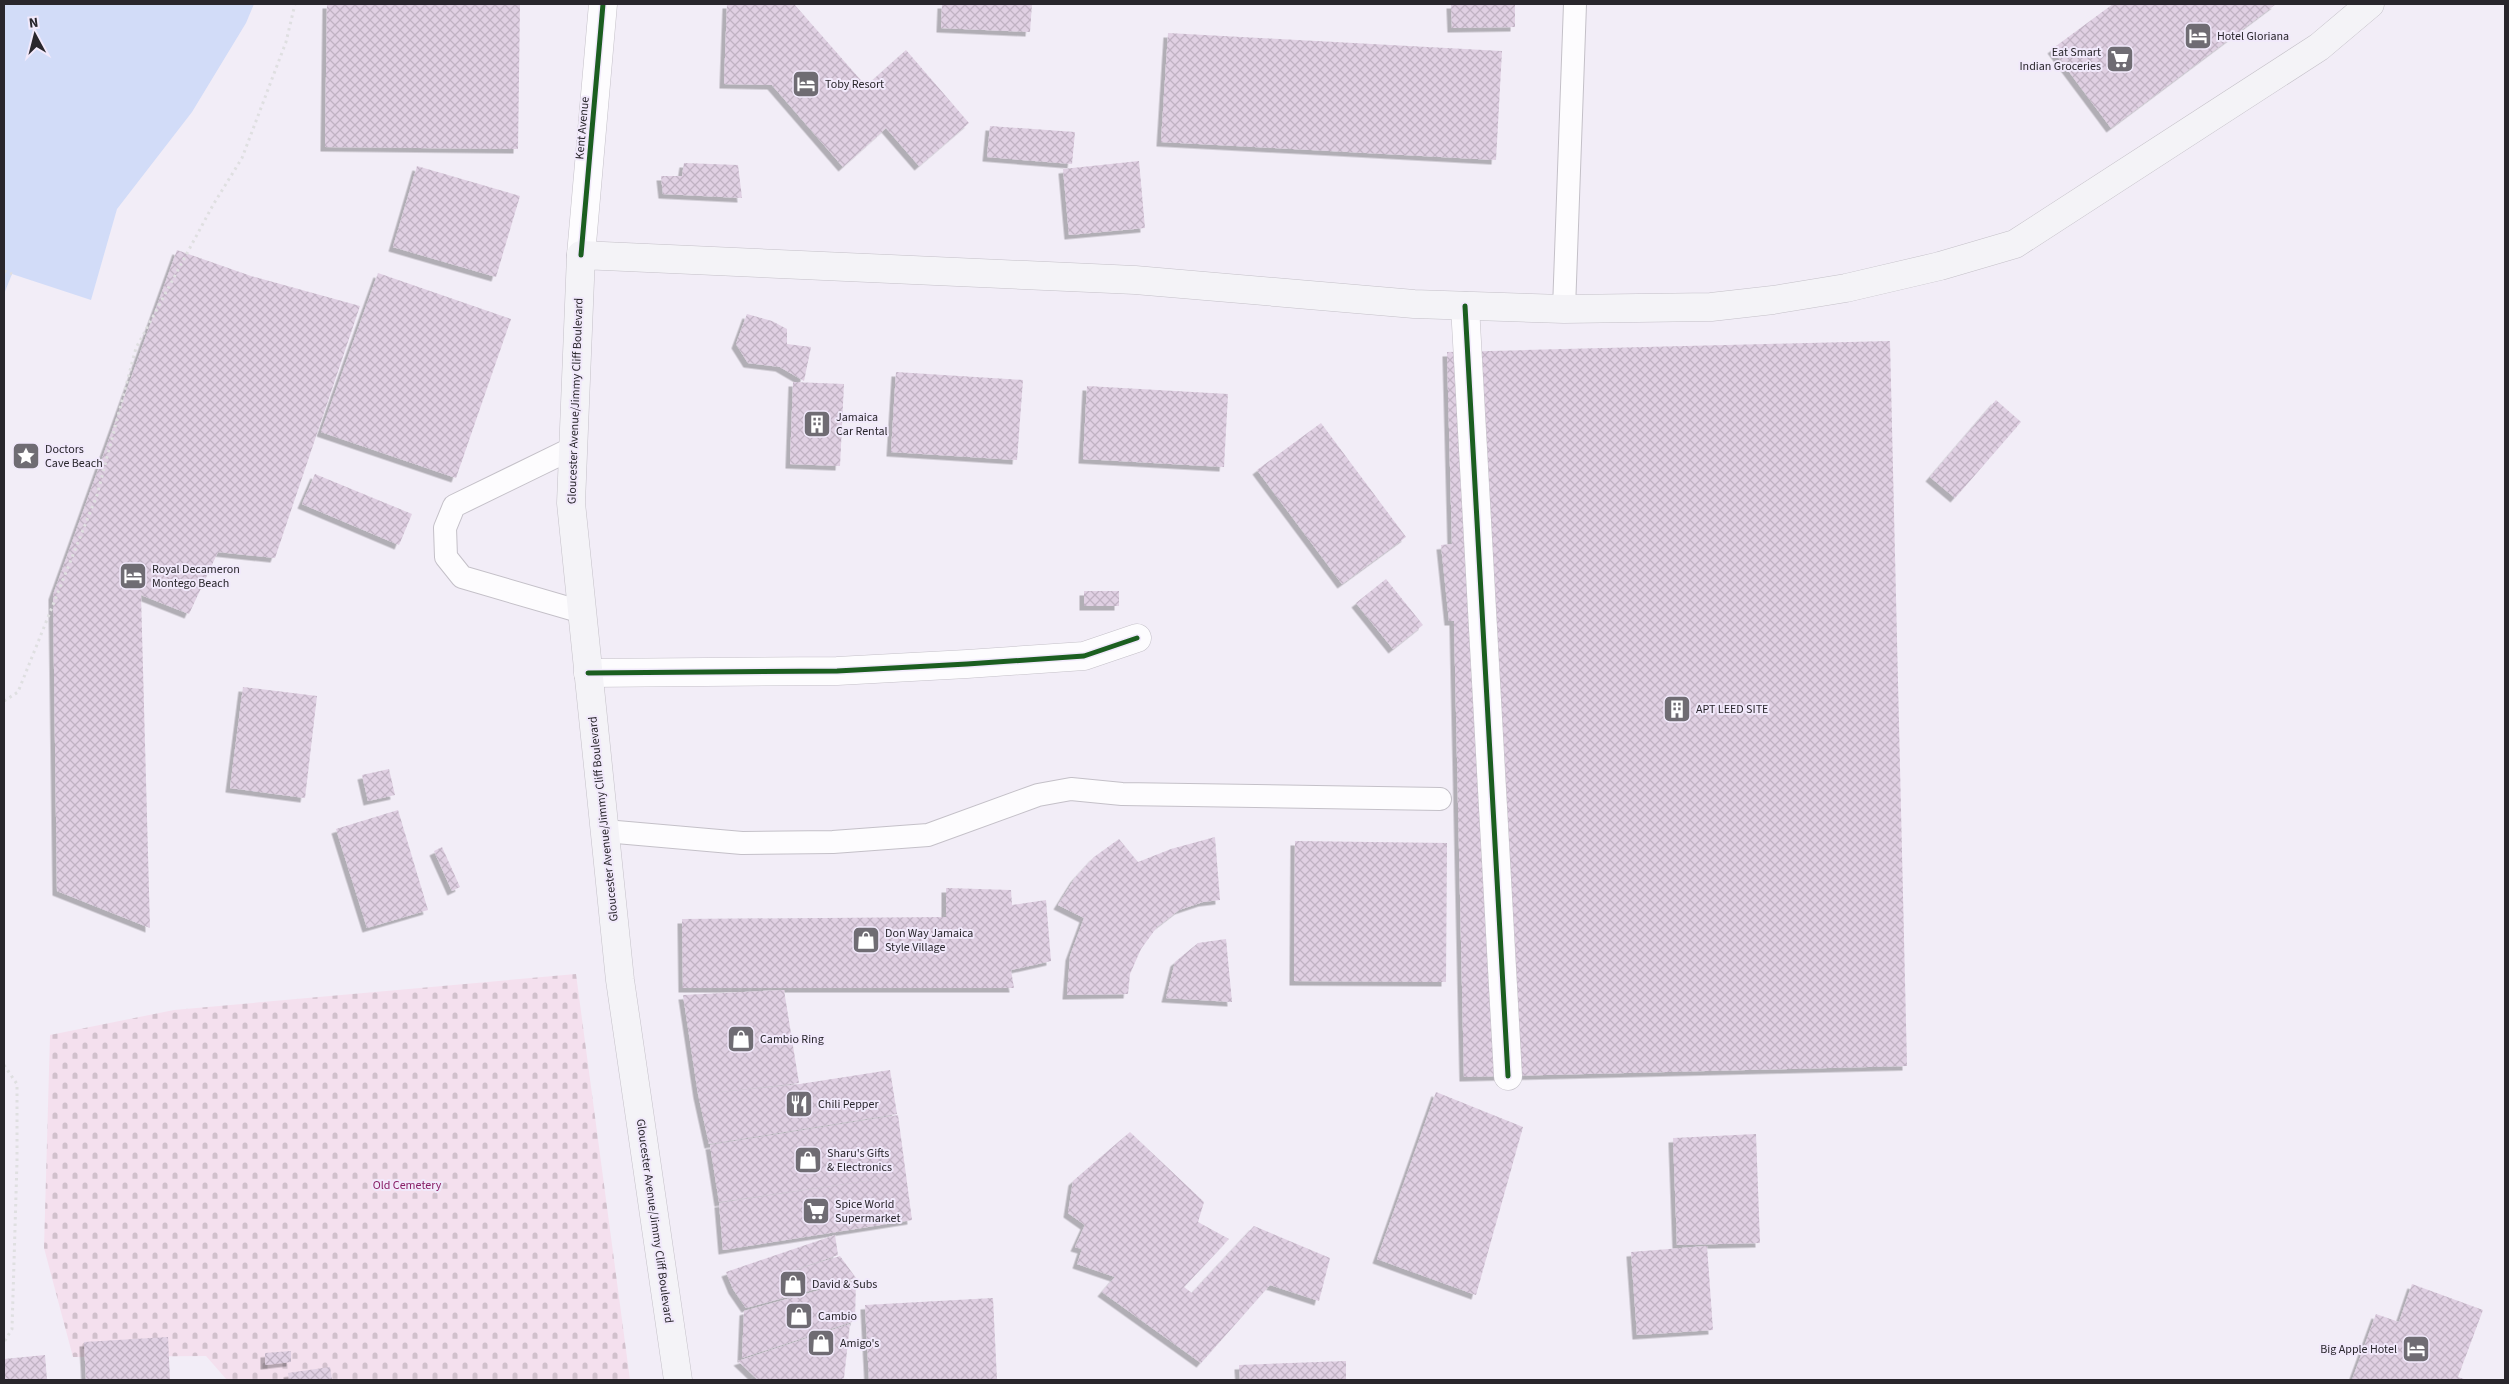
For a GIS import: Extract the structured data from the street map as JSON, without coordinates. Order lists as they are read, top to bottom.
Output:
{
  "streets": {
    "main road": ["Gloucester Avenue/Jimmy Cliff Boulevard"],
    "street": ["Kent Avenue"]
  },
  "crossings": [
    ["Kent Avenue", "Gloucester Avenue/Jimmy Cliff Boulevard"]
  ],
  "parks": ["Old Cemetery"],
  "places": {
    "hotel": [
      "Hotel Gloriana",
      "Toby Resort",
      "Royal Decameron Montego Beach",
      "Big Apple Hotel"
    ],
    "supermarket": ["Eat Smart Indian Groceries", "Spice World Supermarket"],
    "building": ["Jamaica Car Rental", "APT LEED SITE"],
    "place": ["Doctors Cave Beach"],
    "shop": [
      "Don Way Jamaica Style Village",
      "Cambio Ring",
      "Sharu's Gifts & Electronics",
      "David & Subs",
      "Cambio",
      "Amigo's"
    ],
    "restaurant": ["Chili Pepper"]
  },
  "north": "top"
}
